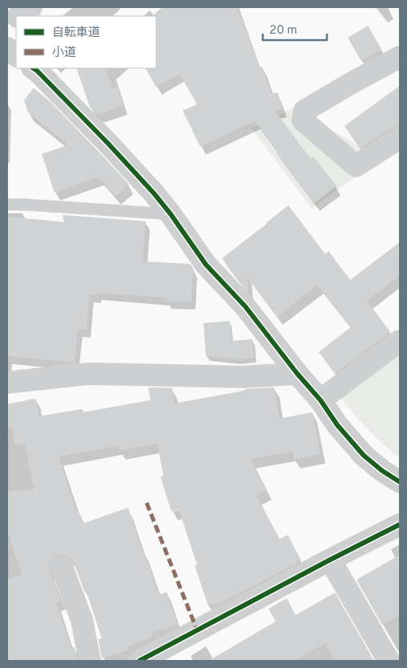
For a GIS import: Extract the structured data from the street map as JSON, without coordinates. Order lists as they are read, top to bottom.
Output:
{
  "legend": ["自転車道", "小道"],
  "scale_bar": "20 m"
}
